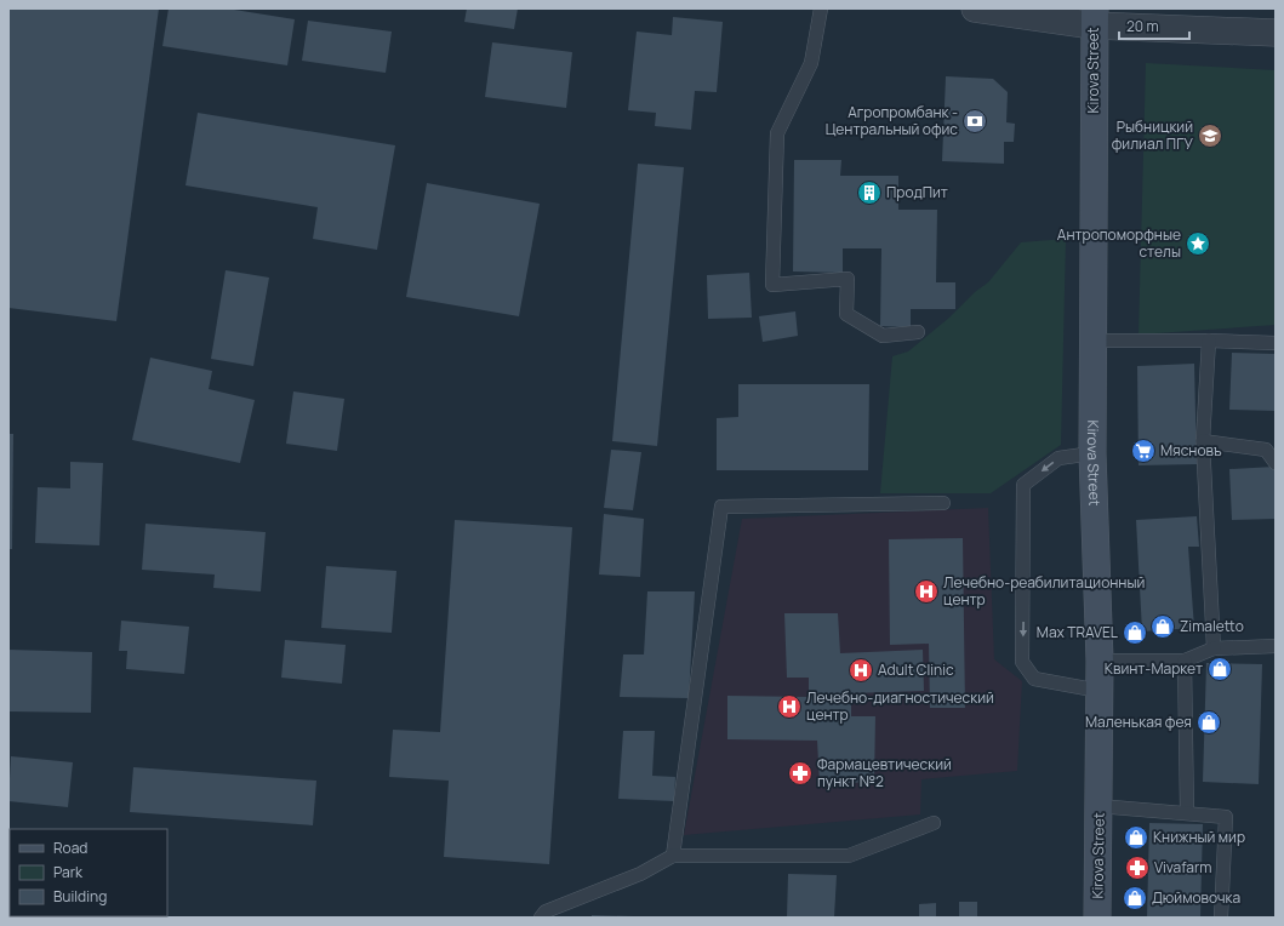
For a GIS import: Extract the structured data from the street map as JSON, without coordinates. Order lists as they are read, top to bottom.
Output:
{
  "streets": {
    "main road": ["Kirova Street"]
  },
  "places": {
    "bank": ["Агропромбанк - Центральный офис"],
    "school or university": ["Рыбницкий филиал ПГУ"],
    "building": ["ПродПит"],
    "place": ["Антропоморфные стелы"],
    "supermarket": ["Мясновъ"],
    "hospital": ["Лечебно-реабилитационный центр", "Adult Clinic", "Лечебно-диагностический центр"],
    "shop": [
      "Zimaletto",
      "Max TRAVEL",
      "Квинт-Маркет",
      "Маленькая фея",
      "Книжный мир",
      "Дюймовочка"
    ],
    "pharmacy": ["Фармацевтический пункт №2", "Vivafarm"]
  },
  "legend": ["Road", "Park", "Building"],
  "scale_bar": "20 m"
}
